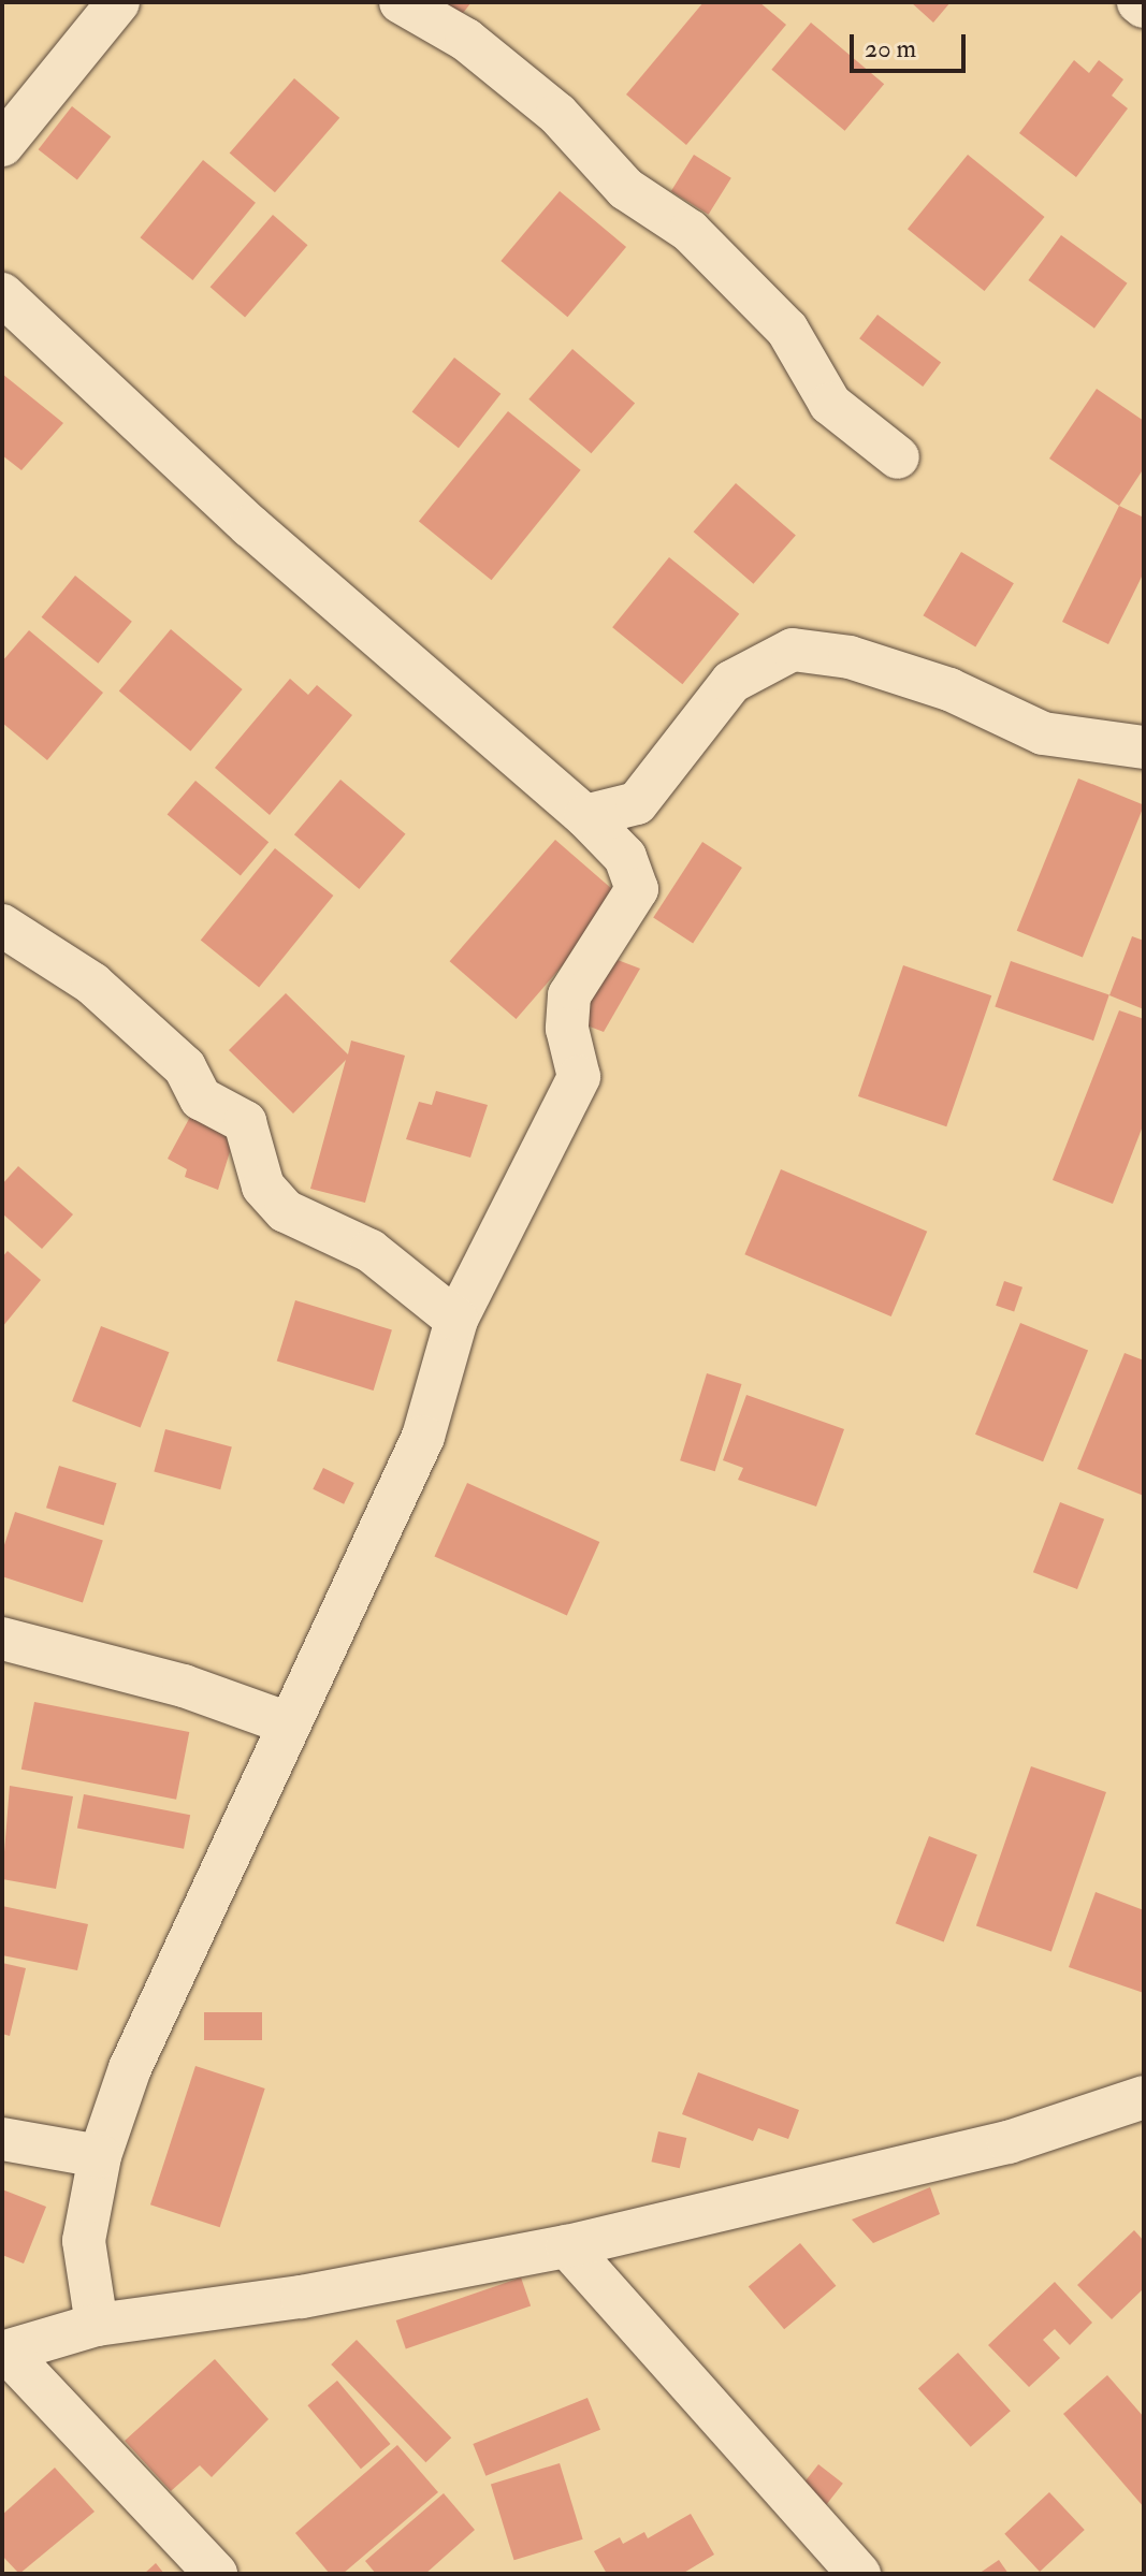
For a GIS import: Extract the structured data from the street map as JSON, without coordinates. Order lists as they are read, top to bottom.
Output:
{
  "scale_bar": "20 m"
}
